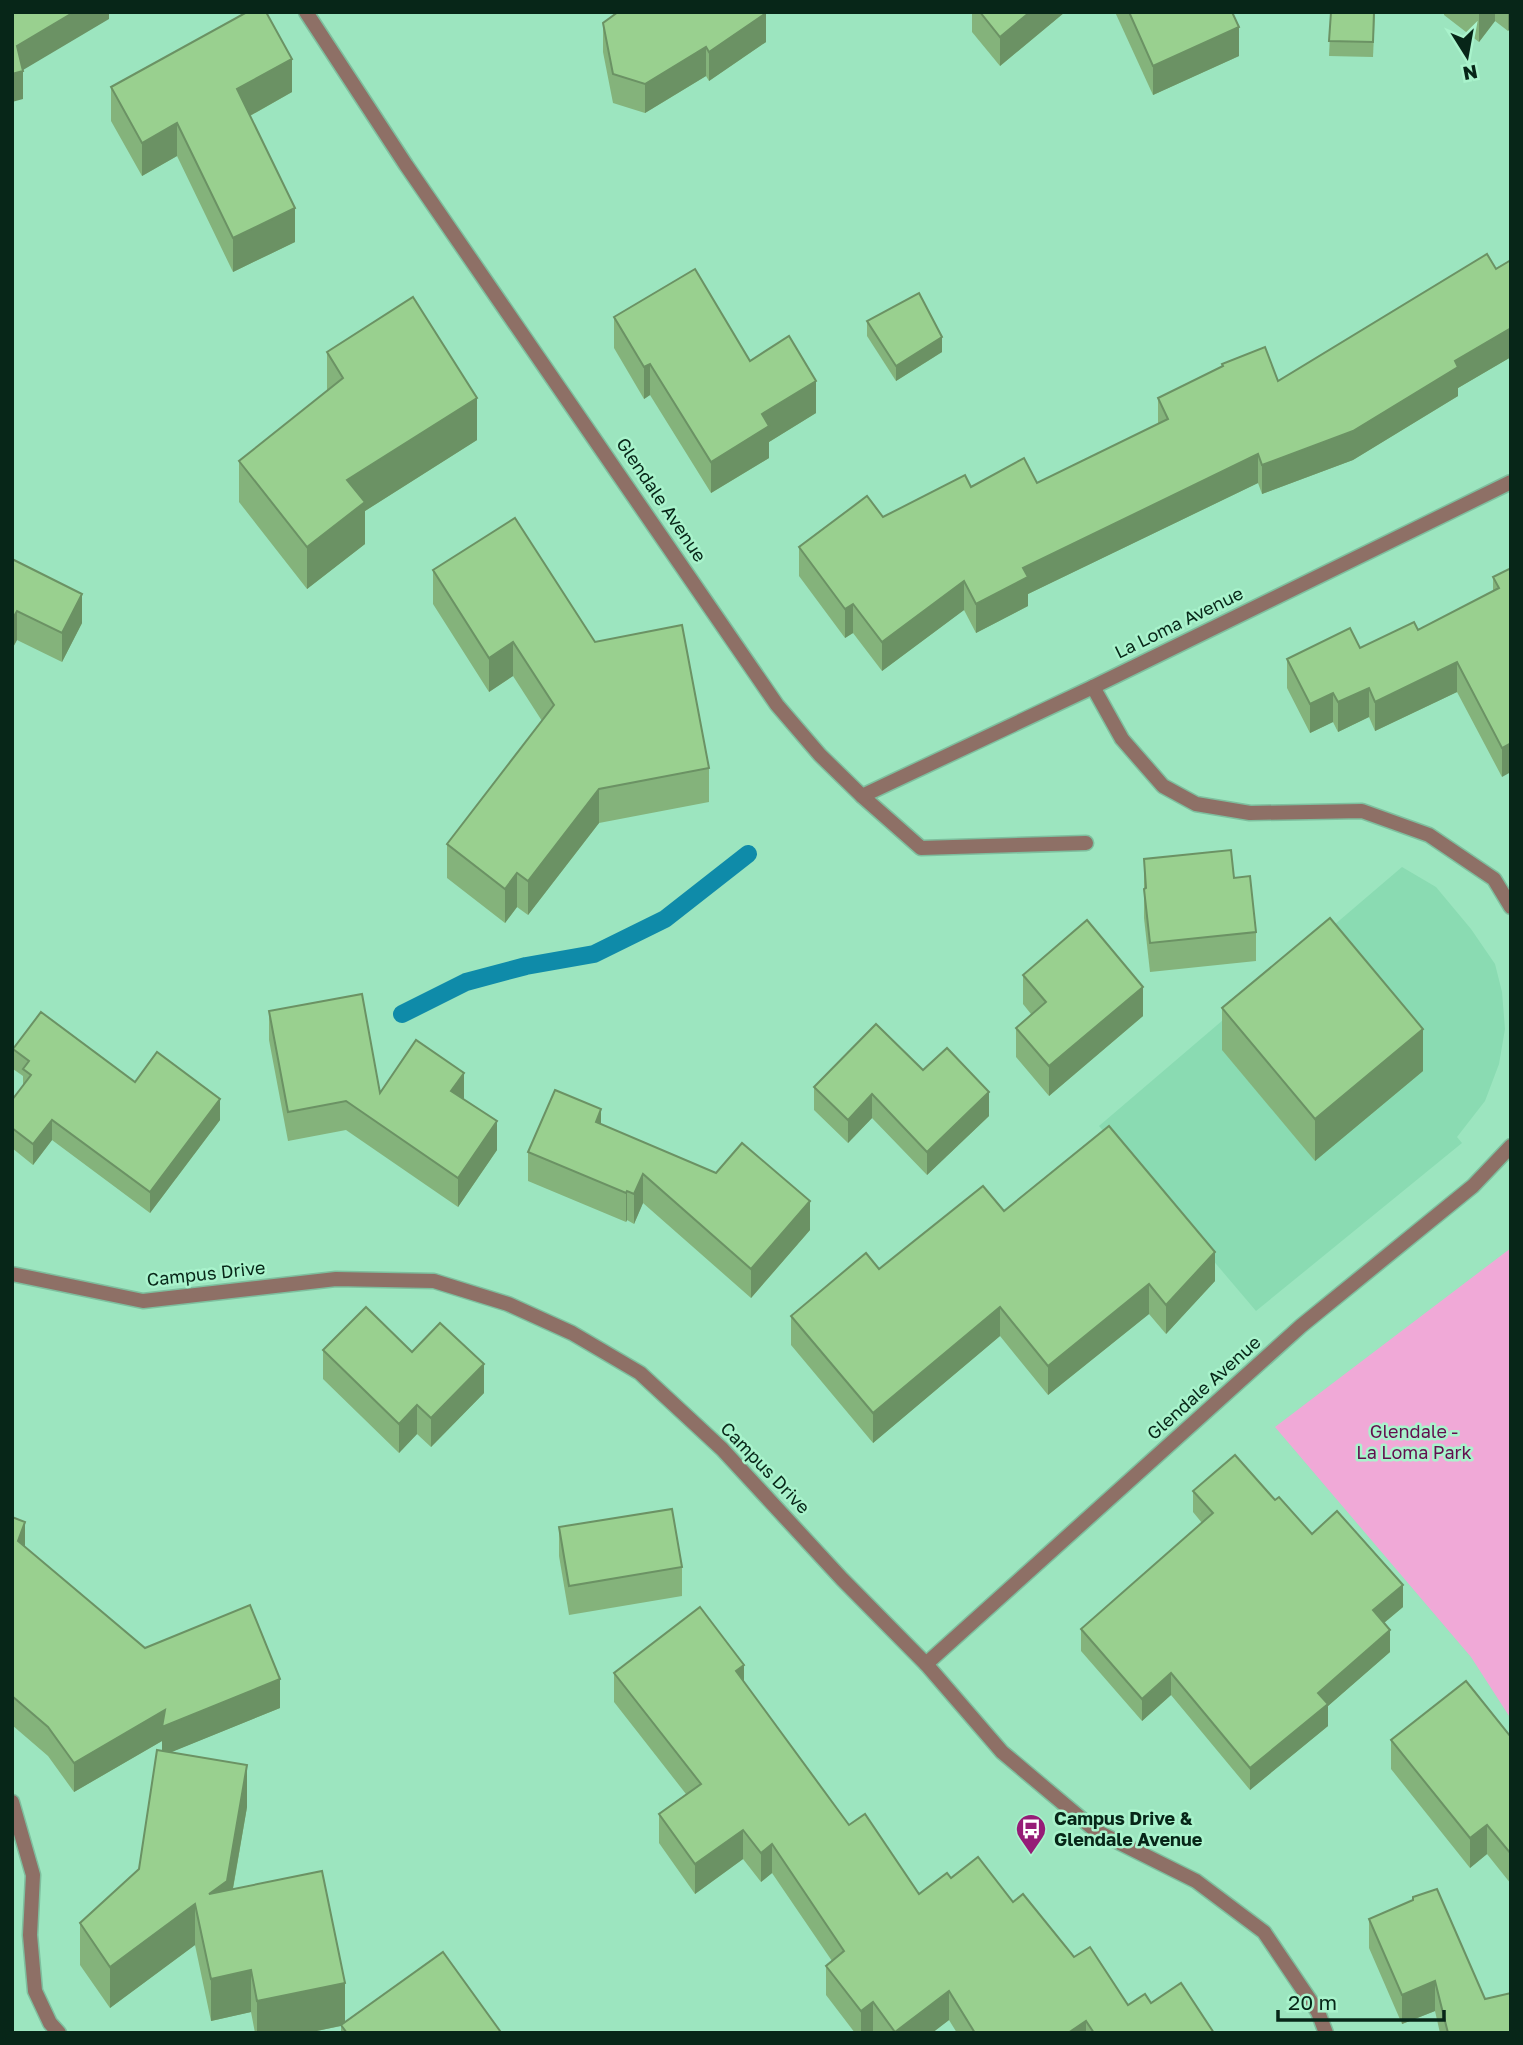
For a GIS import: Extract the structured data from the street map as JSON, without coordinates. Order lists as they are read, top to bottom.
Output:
{
  "streets": {
    "street": ["Glendale Avenue", "La Loma Avenue", "Campus Drive"]
  },
  "crossings": [
    ["Glendale Avenue", "La Loma Avenue"],
    ["Glendale Avenue", "Campus Drive"]
  ],
  "parks": ["Glendale - La Loma Park"],
  "places": {
    "bus stop": ["Campus Drive & Glendale Avenue"]
  },
  "scale_bar": "20 m",
  "north": "bottom"
}
